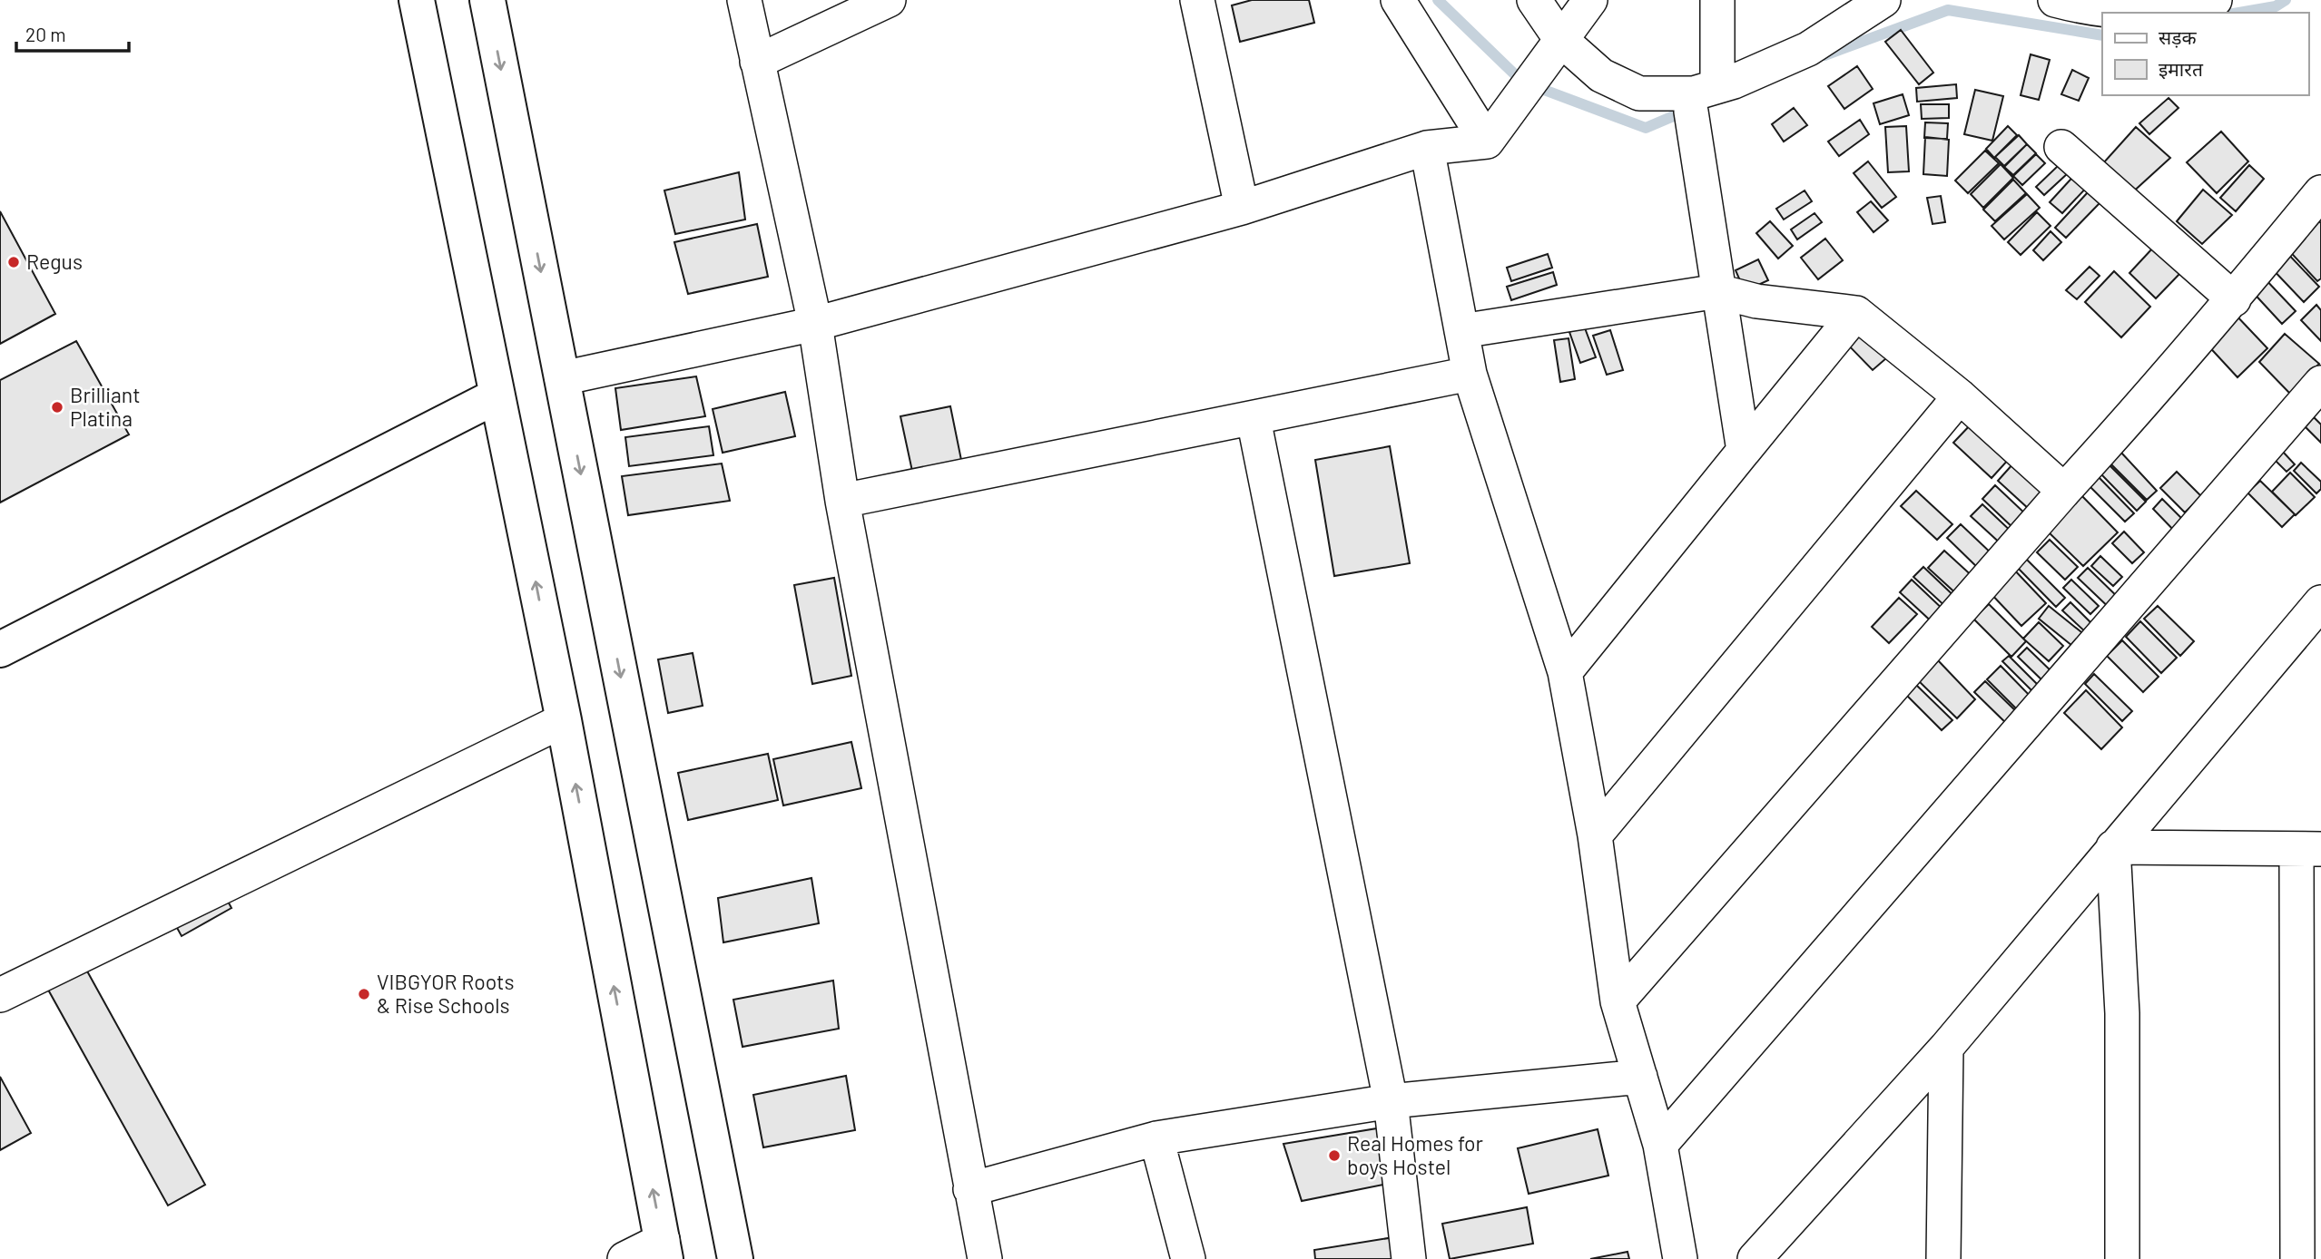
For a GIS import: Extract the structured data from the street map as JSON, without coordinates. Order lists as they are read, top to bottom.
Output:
{
  "places": [
    "Regus",
    "Brilliant Platina",
    "VIBGYOR Roots & Rise Schools",
    "Real Homes for boys Hostel"
  ],
  "legend": ["सड़क", "इमारत"],
  "scale_bar": "20 m"
}
